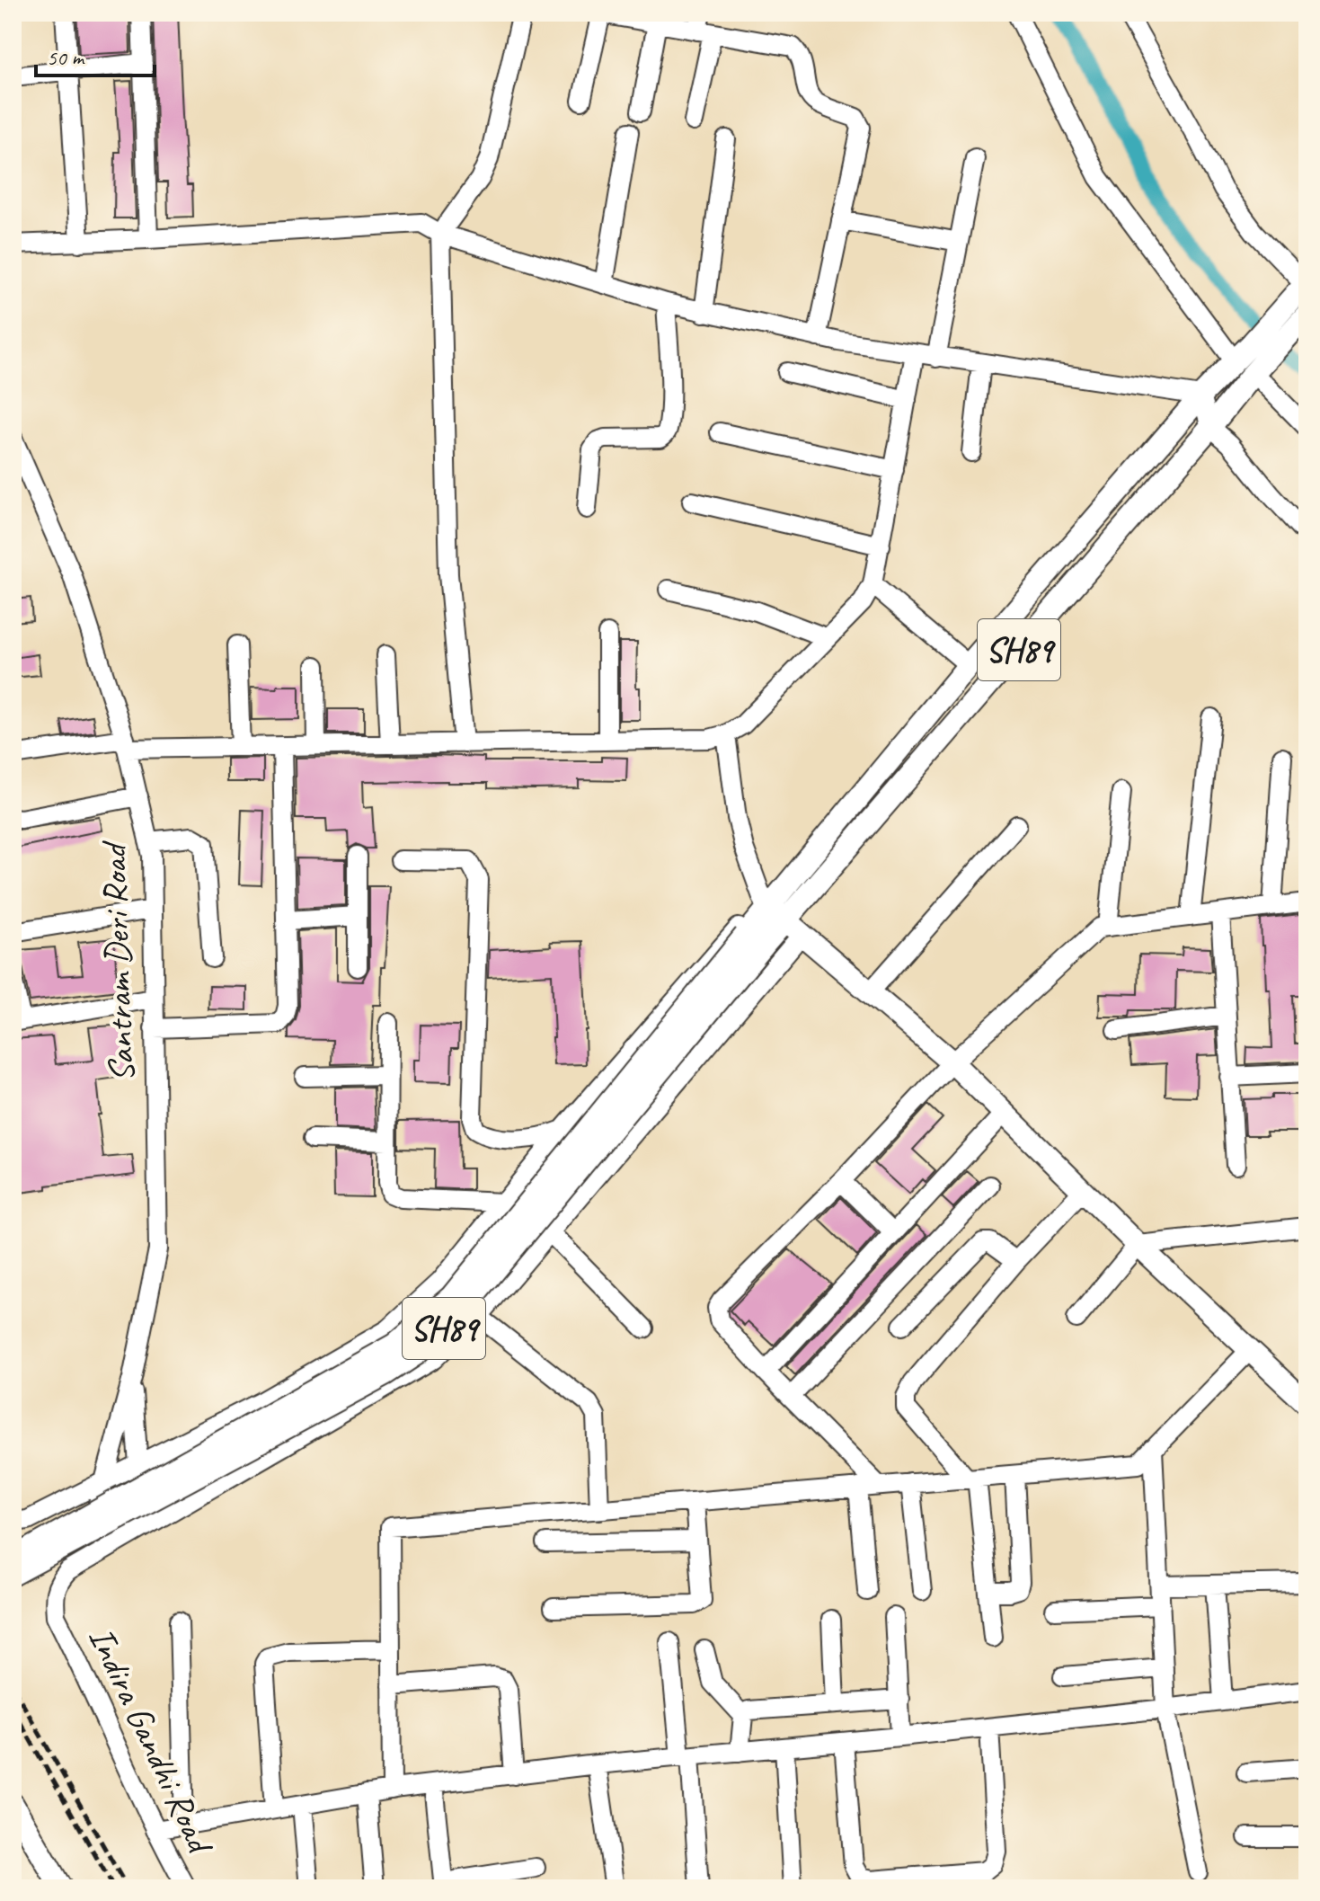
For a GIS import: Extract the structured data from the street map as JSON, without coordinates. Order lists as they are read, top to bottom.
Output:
{
  "streets": {
    "main road": ["SH89"],
    "street": ["Santram Deri Road", "Indira Gandhi Road"]
  },
  "crossings": [
    ["Santram Deri Road", "Indira Gandhi Road"]
  ],
  "scale_bar": "50 m"
}
